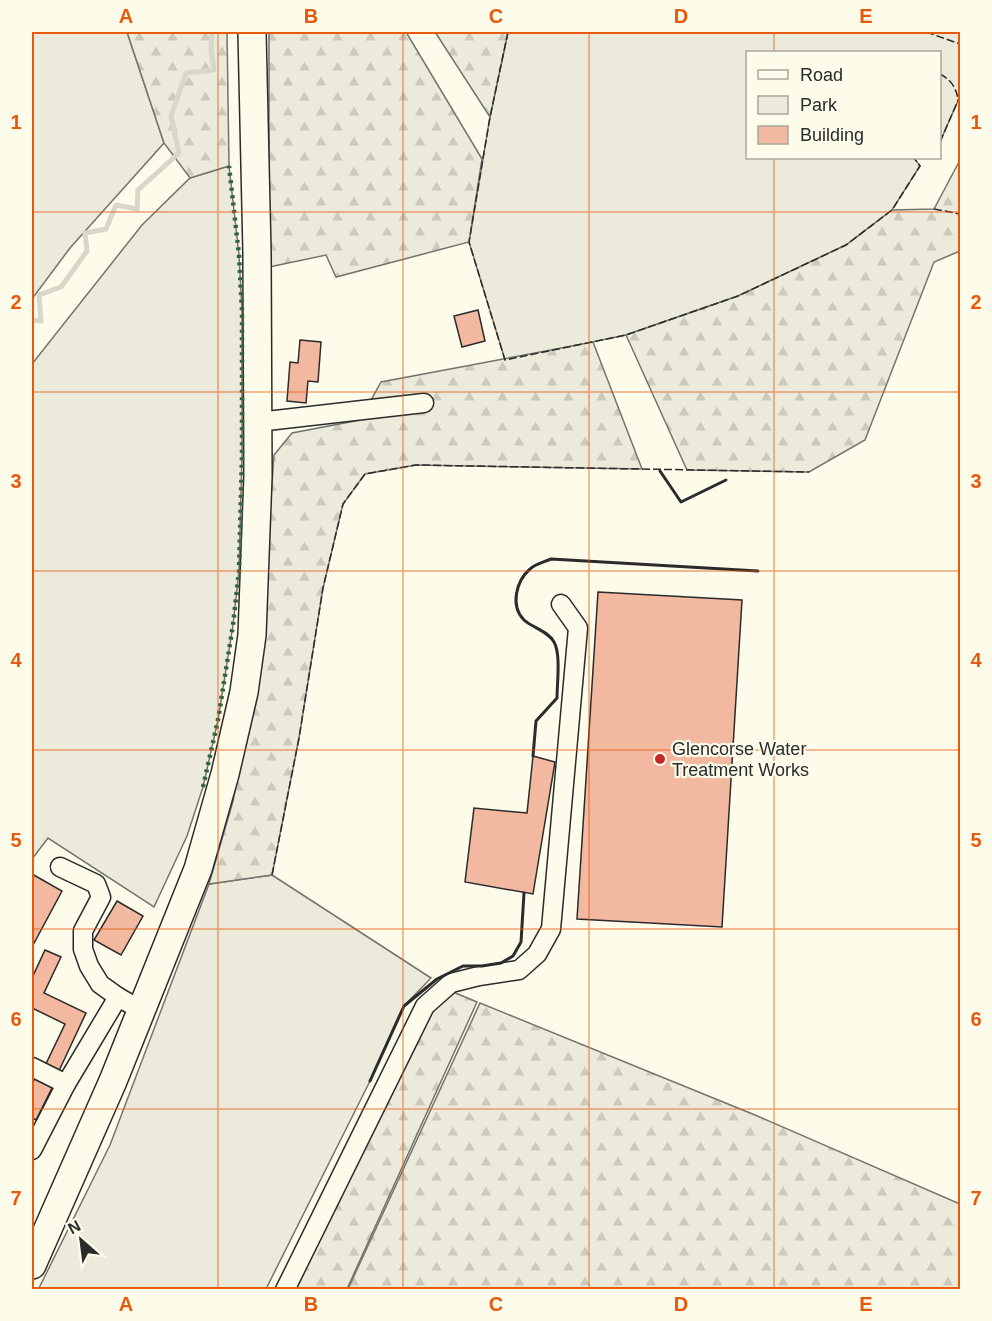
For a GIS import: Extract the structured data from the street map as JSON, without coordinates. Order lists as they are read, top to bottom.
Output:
{
  "places": ["Glencorse Water Treatment Works"],
  "legend": ["Road", "Park", "Building"],
  "north": "top left",
  "grid": {
    "columns": [
      "A",
      "B",
      "C",
      "D",
      "E"
    ],
    "rows": [
      "1",
      "2",
      "3",
      "4",
      "5",
      "6",
      "7"
    ]
  }
}
